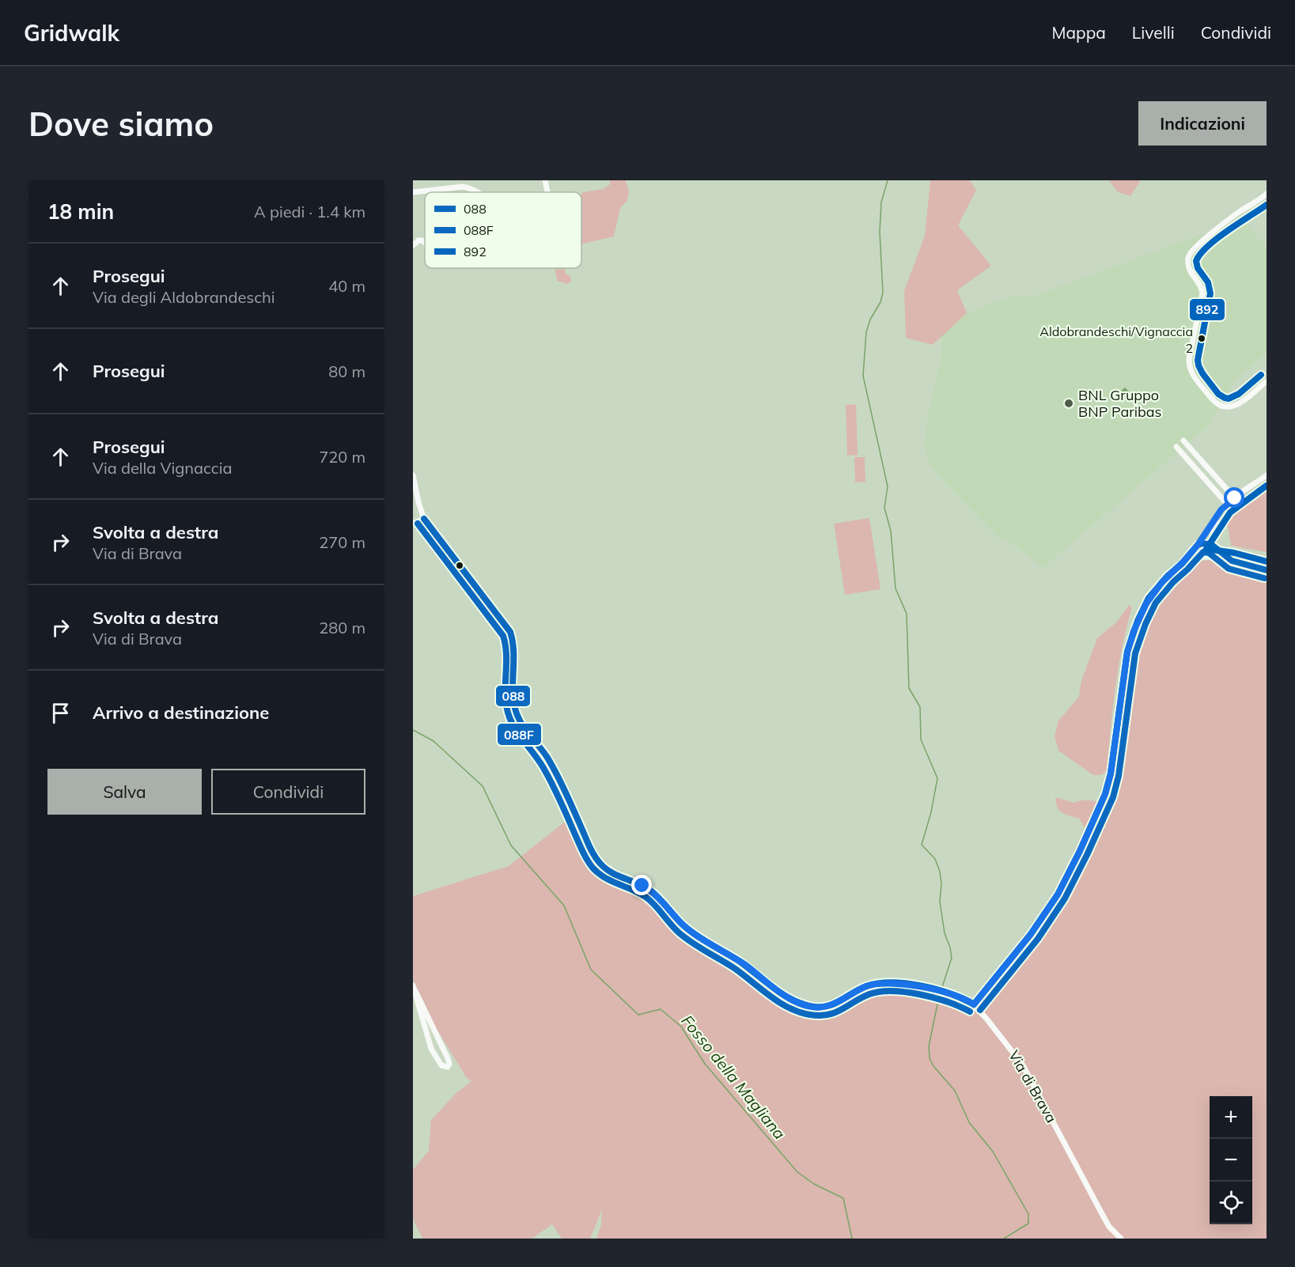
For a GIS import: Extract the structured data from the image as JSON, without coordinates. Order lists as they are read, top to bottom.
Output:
{
  "streets": {
    "street": ["Via di Brava"]
  },
  "water": ["Fosso della Magliana"],
  "places": ["Aldobrandeschi/Vignaccia 2", "BNL Gruppo BNP Paribas"],
  "lines": ["transit line 892", "transit line 088", "transit line 088F"],
  "legend": ["088", "088F", "892"],
  "page": {
    "header": "Gridwalk",
    "nav": ["Mappa", "Livelli", "Condividi"],
    "buttons": [
      "Indicazioni",
      ["Salva", "Condividi"]
    ],
    "title": "Dove siamo",
    "heading": ["18 min", "A piedi · 1.4 km"],
    "list": [
      ["Prosegui", "Via degli Aldobrandeschi", "40 m"],
      ["Prosegui", "80 m"],
      ["Prosegui", "Via della Vignaccia", "720 m"],
      ["Svolta a destra", "Via di Brava", "270 m"],
      ["Svolta a destra", "Via di Brava", "280 m"],
      "Arrivo a destinazione"
    ],
    "map_buttons": ["+", "−"]
  }
}
